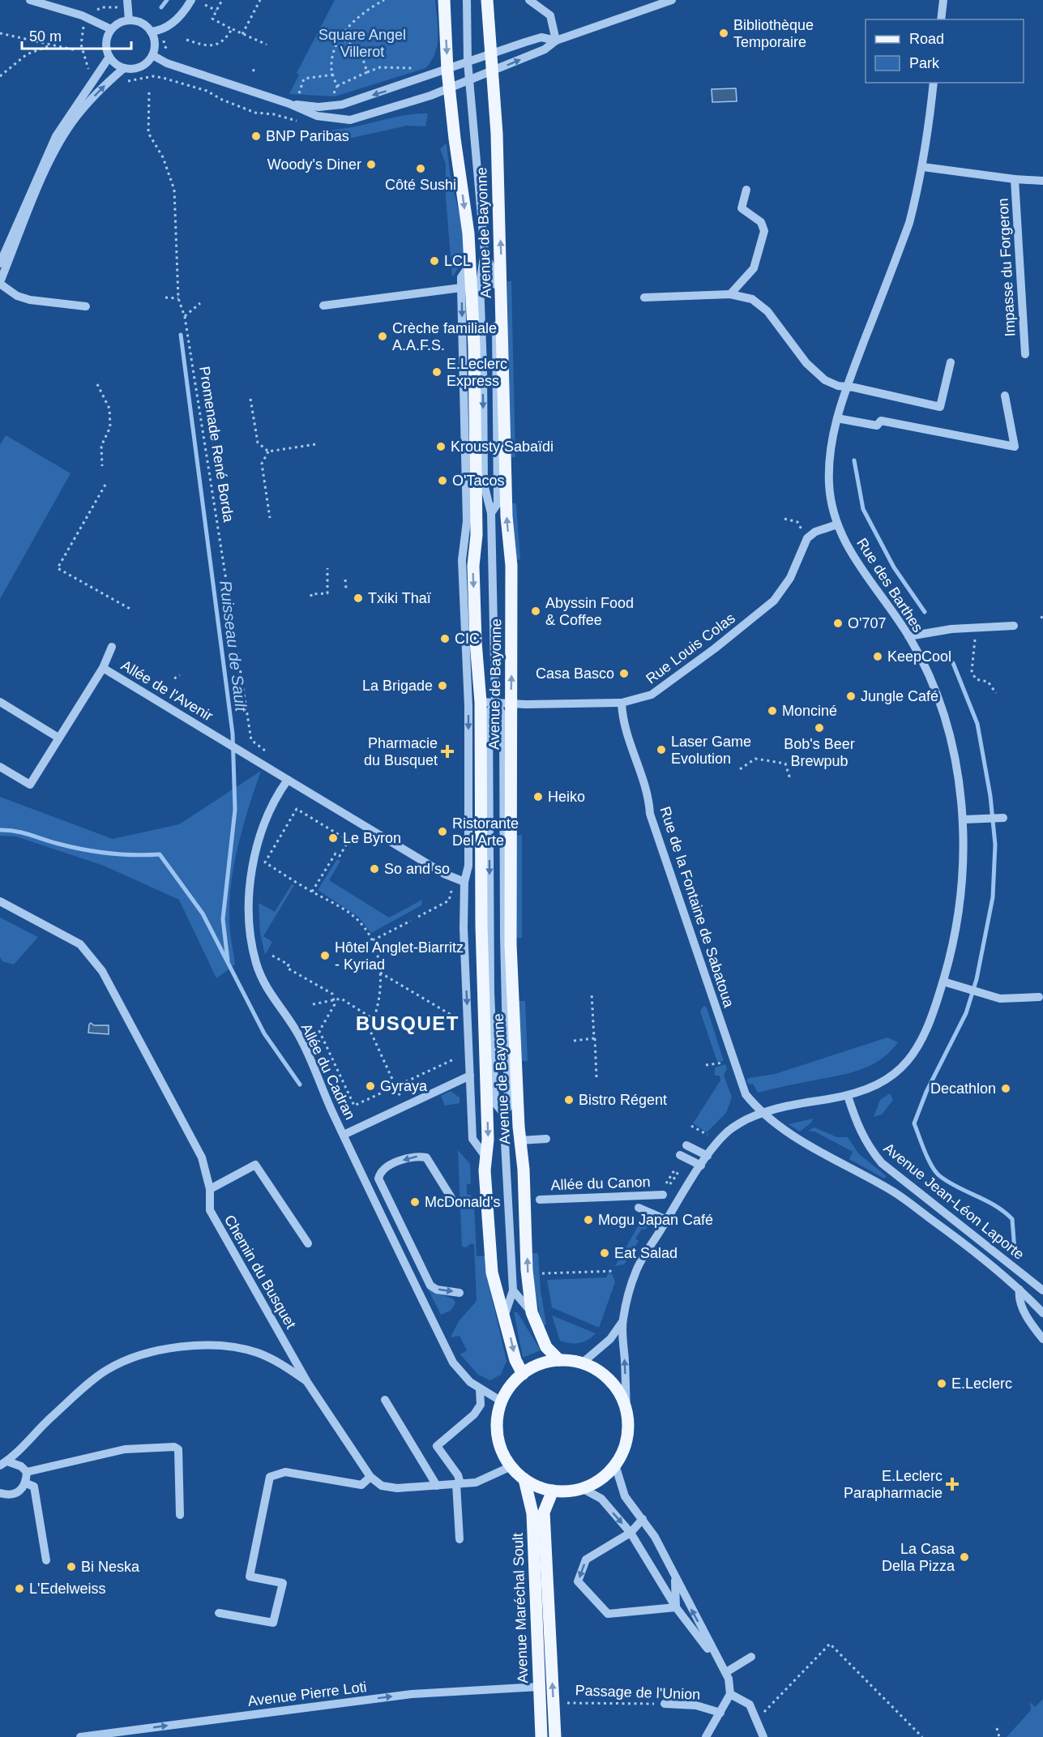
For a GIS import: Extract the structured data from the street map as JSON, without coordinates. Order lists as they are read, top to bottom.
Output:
{
  "streets": {
    "main road": ["Avenue de Bayonne", "Avenue Maréchal Soult"],
    "street": [
      "Impasse du Forgeron",
      "Rue des Barthes",
      "Rue Louis Colas",
      "Allée de l'Avenir",
      "Rue de la Fontaine de Sabatoua",
      "Allée du Cadran",
      "Allée du Canon",
      "Avenue Jean-Léon Laporte",
      "Chemin du Busquet",
      "Passage de l'Union",
      "Avenue Pierre Loti"
    ],
    "path": ["Promenade René Borda"]
  },
  "crossings": [
    ["Avenue de Bayonne", "Rue Louis Colas"],
    ["Avenue de Bayonne", "Allée du Cadran"],
    ["Avenue de Bayonne", "Avenue Maréchal Soult"],
    ["Rue des Barthes", "Rue Louis Colas"],
    ["Rue des Barthes", "Avenue Jean-Léon Laporte"],
    ["Rue Louis Colas", "Rue de la Fontaine de Sabatoua"],
    ["Allée de l'Avenir", "Allée du Cadran"],
    ["Allée du Cadran", "Avenue Maréchal Soult"],
    ["Avenue Maréchal Soult", "Avenue Pierre Loti"]
  ],
  "one_way": ["Avenue Pierre Loti"],
  "districts": ["BUSQUET"],
  "water": ["Ruisseau de Sault"],
  "parks": ["Square Angel Villerot"],
  "places": {
    "other": [
      "Bibliothèque Temporaire",
      "BNP Paribas",
      "Woody's Diner",
      "Côté Sushi",
      "LCL",
      "Crèche familiale A.A.F.S.",
      "E.Leclerc Express",
      "Krousty Sabaïdi",
      "O'Tacos",
      "Txiki Thaï",
      "Abyssin Food & Coffee",
      "O'707",
      "CIC",
      "KeepCool",
      "Casa Basco",
      "La Brigade",
      "Jungle Café",
      "Monciné",
      "Bob's Beer Brewpub",
      "Laser Game Evolution",
      "Heiko",
      "Ristorante Del Arte",
      "Le Byron",
      "So and so",
      "Hôtel Anglet-Biarritz - Kyriad",
      "Gyraya",
      "Decathlon",
      "Bistro Régent",
      "McDonald's",
      "Mogu Japan Café",
      "Eat Salad",
      "E.Leclerc",
      "La Casa Della Pizza",
      "Bi Neska",
      "L'Edelweiss"
    ],
    "health": ["Pharmacie du Busquet", "E.Leclerc Parapharmacie"]
  },
  "legend": ["Road", "Park"],
  "scale_bar": "50 m"
}
